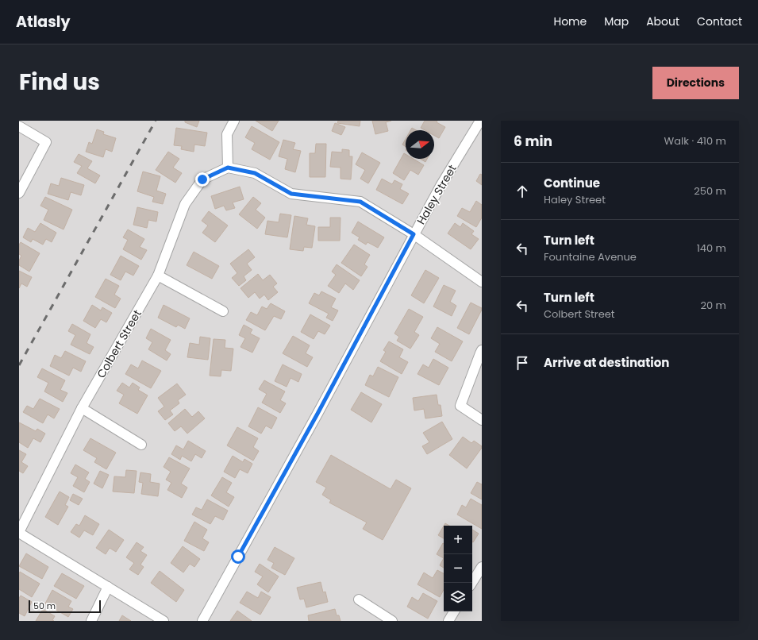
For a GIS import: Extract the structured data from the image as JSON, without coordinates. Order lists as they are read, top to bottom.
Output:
{
  "streets": {
    "street": ["Haley Street", "Colbert Street"]
  },
  "scale_bar": "50 m",
  "north": "right",
  "page": {
    "header": "Atlasly",
    "nav": [
      "Home",
      "Map",
      "About",
      "Contact"
    ],
    "title": "Find us",
    "buttons": "Directions",
    "heading": ["6 min", "Walk · 410 m"],
    "list": [
      ["Continue", "Haley Street", "250 m"],
      ["Turn left", "Fountaine Avenue", "140 m"],
      ["Turn left", "Colbert Street", "20 m"],
      "Arrive at destination"
    ],
    "map_buttons": ["+", "−"],
    "scale": "50 m"
  }
}
